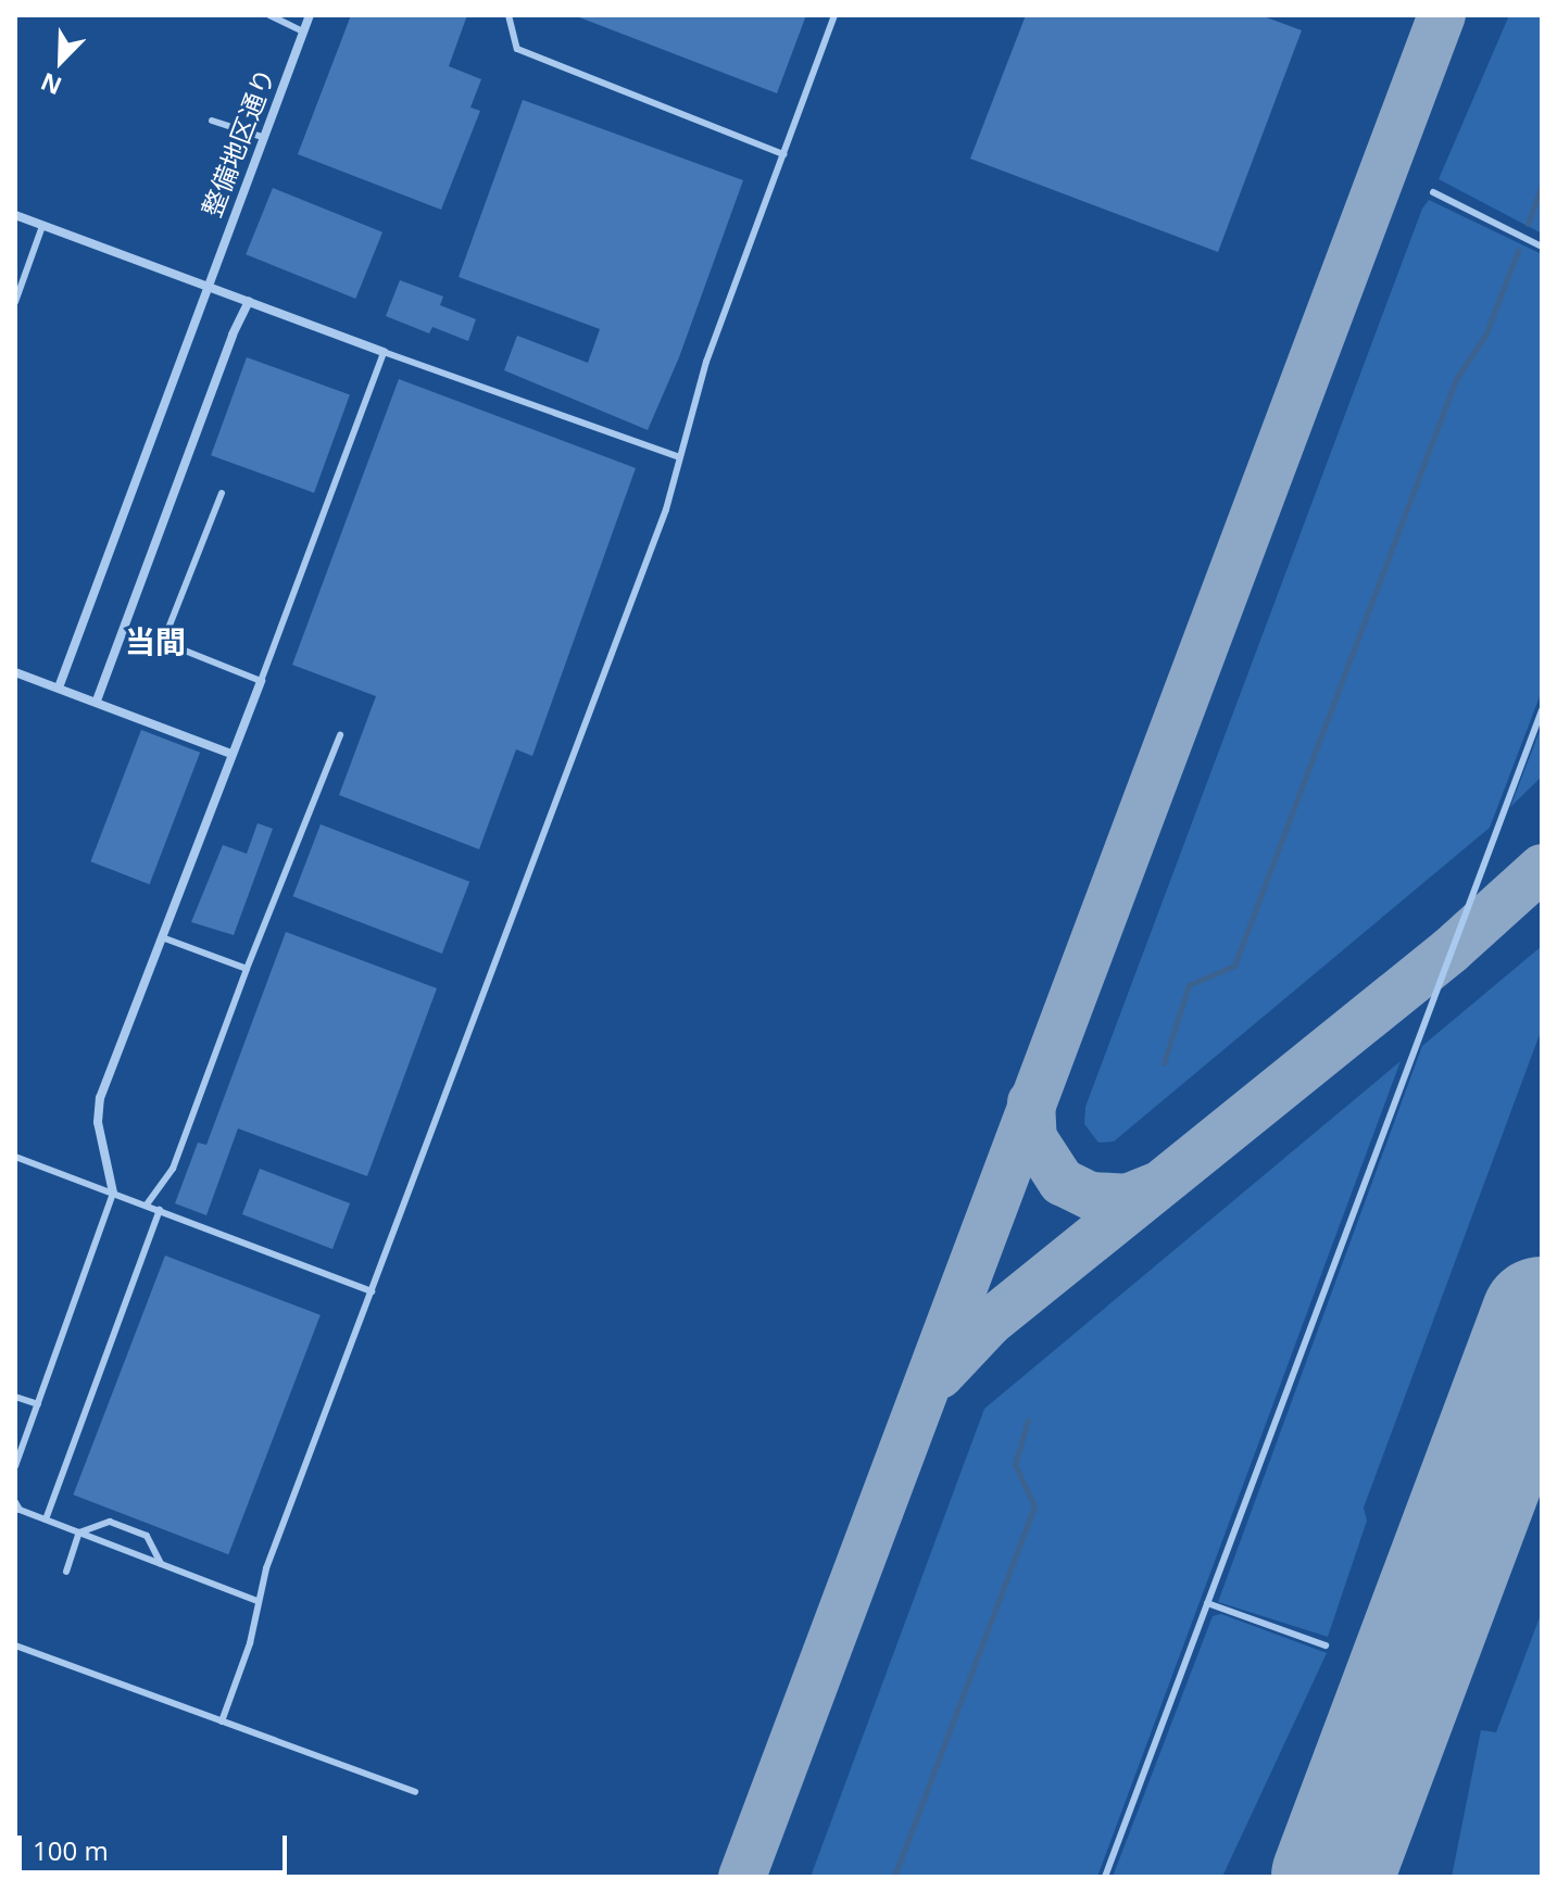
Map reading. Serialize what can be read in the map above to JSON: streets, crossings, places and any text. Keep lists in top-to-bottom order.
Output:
{
  "streets": {
    "street": ["整備地区通り"]
  },
  "districts": ["当間"],
  "scale_bar": "100 m",
  "north": "bottom left"
}
